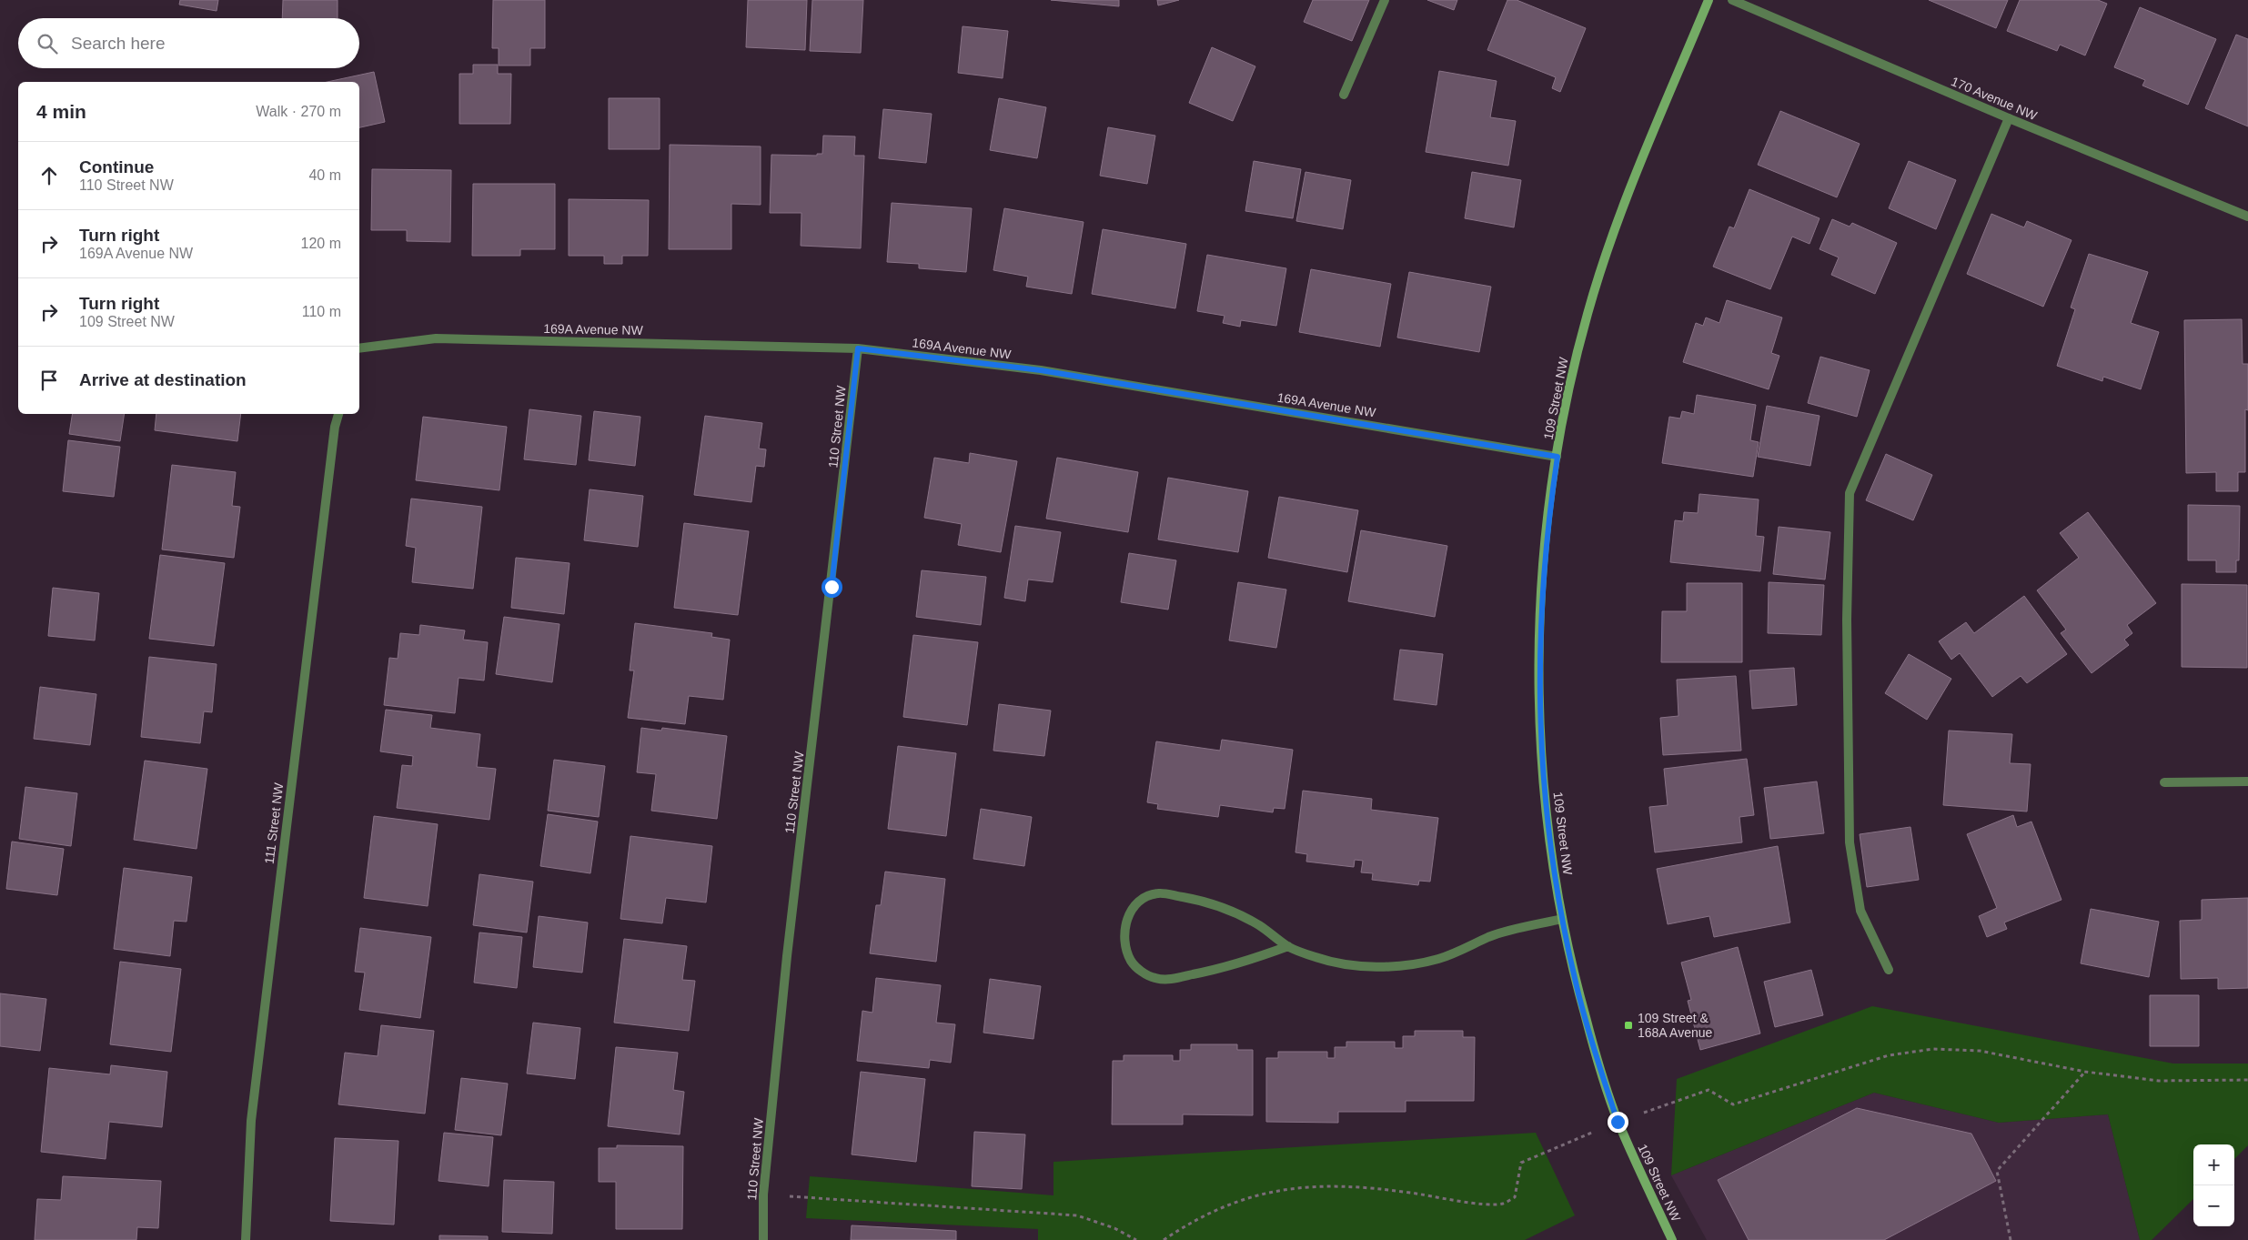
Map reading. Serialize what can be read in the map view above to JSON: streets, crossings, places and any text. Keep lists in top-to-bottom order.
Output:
{
  "streets": {
    "street": [
      "170 Avenue NW",
      "169A Avenue NW",
      "109 Street NW",
      "110 Street NW",
      "111 Street NW"
    ]
  },
  "crossings": [
    ["169A Avenue NW", "109 Street NW"],
    ["169A Avenue NW", "110 Street NW"]
  ],
  "places": {
    "transit": ["109 Street & 168A Avenue"]
  },
  "page": {
    "search": "Search here",
    "heading": ["4 min", "Walk · 270 m"],
    "list": [
      ["Continue", "110 Street NW", "40 m"],
      ["Turn right", "169A Avenue NW", "120 m"],
      ["Turn right", "109 Street NW", "110 m"],
      "Arrive at destination"
    ],
    "map_buttons": ["+", "−"]
  }
}
